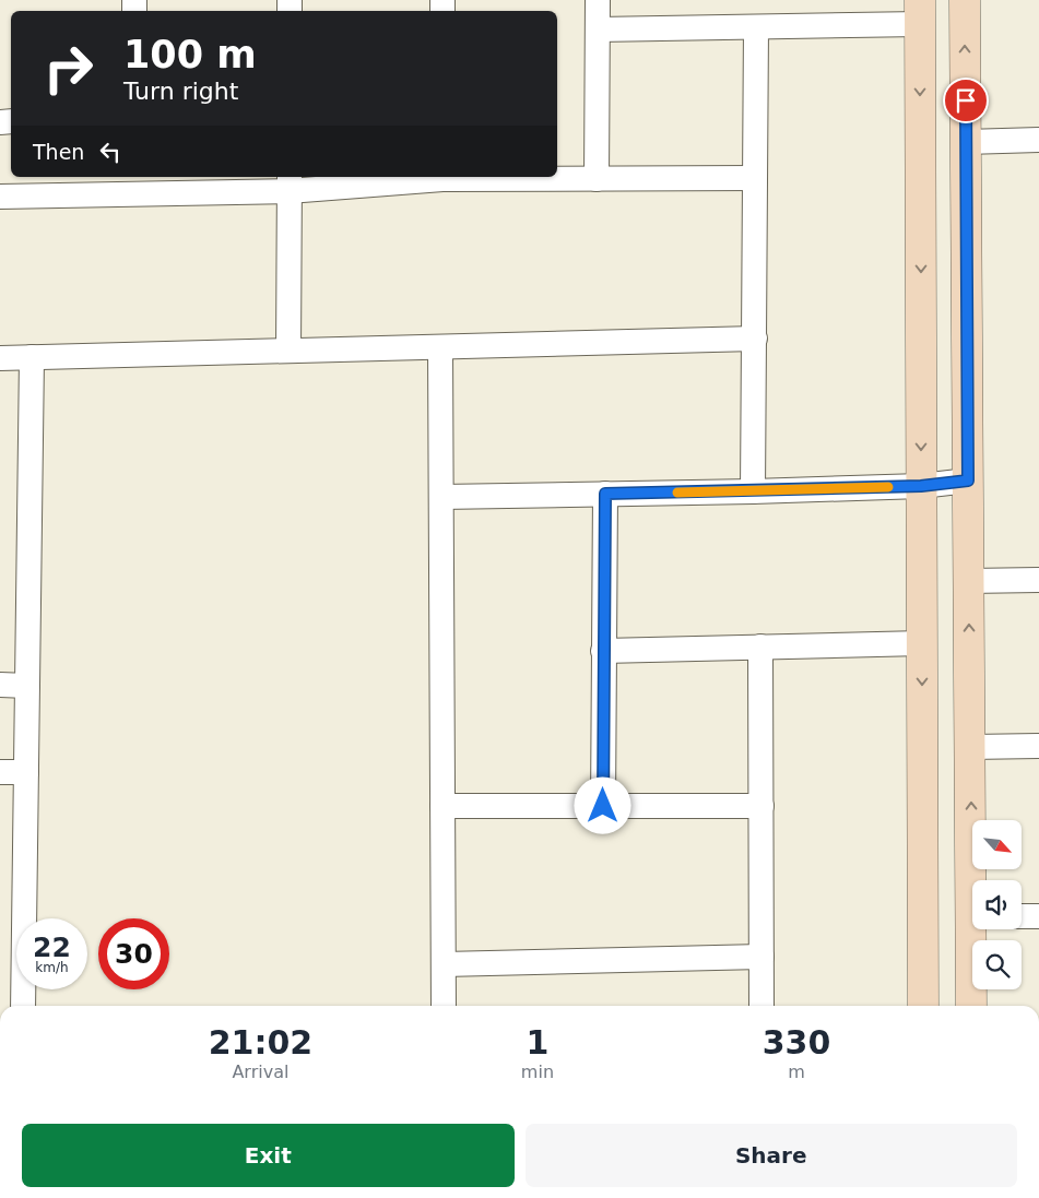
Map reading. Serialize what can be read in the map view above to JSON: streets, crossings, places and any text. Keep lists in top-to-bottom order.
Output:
{
  "north": "bottom right",
  "page": {
    "turn": ["100 m", "Turn right"],
    "then": "Then",
    "speed": "22 km/h",
    "limit": "30",
    "eta": [
      "21:02",
      "Arrival",
      "1",
      "min",
      "330",
      "m"
    ],
    "buttons": ["Exit", "Share"]
  }
}
